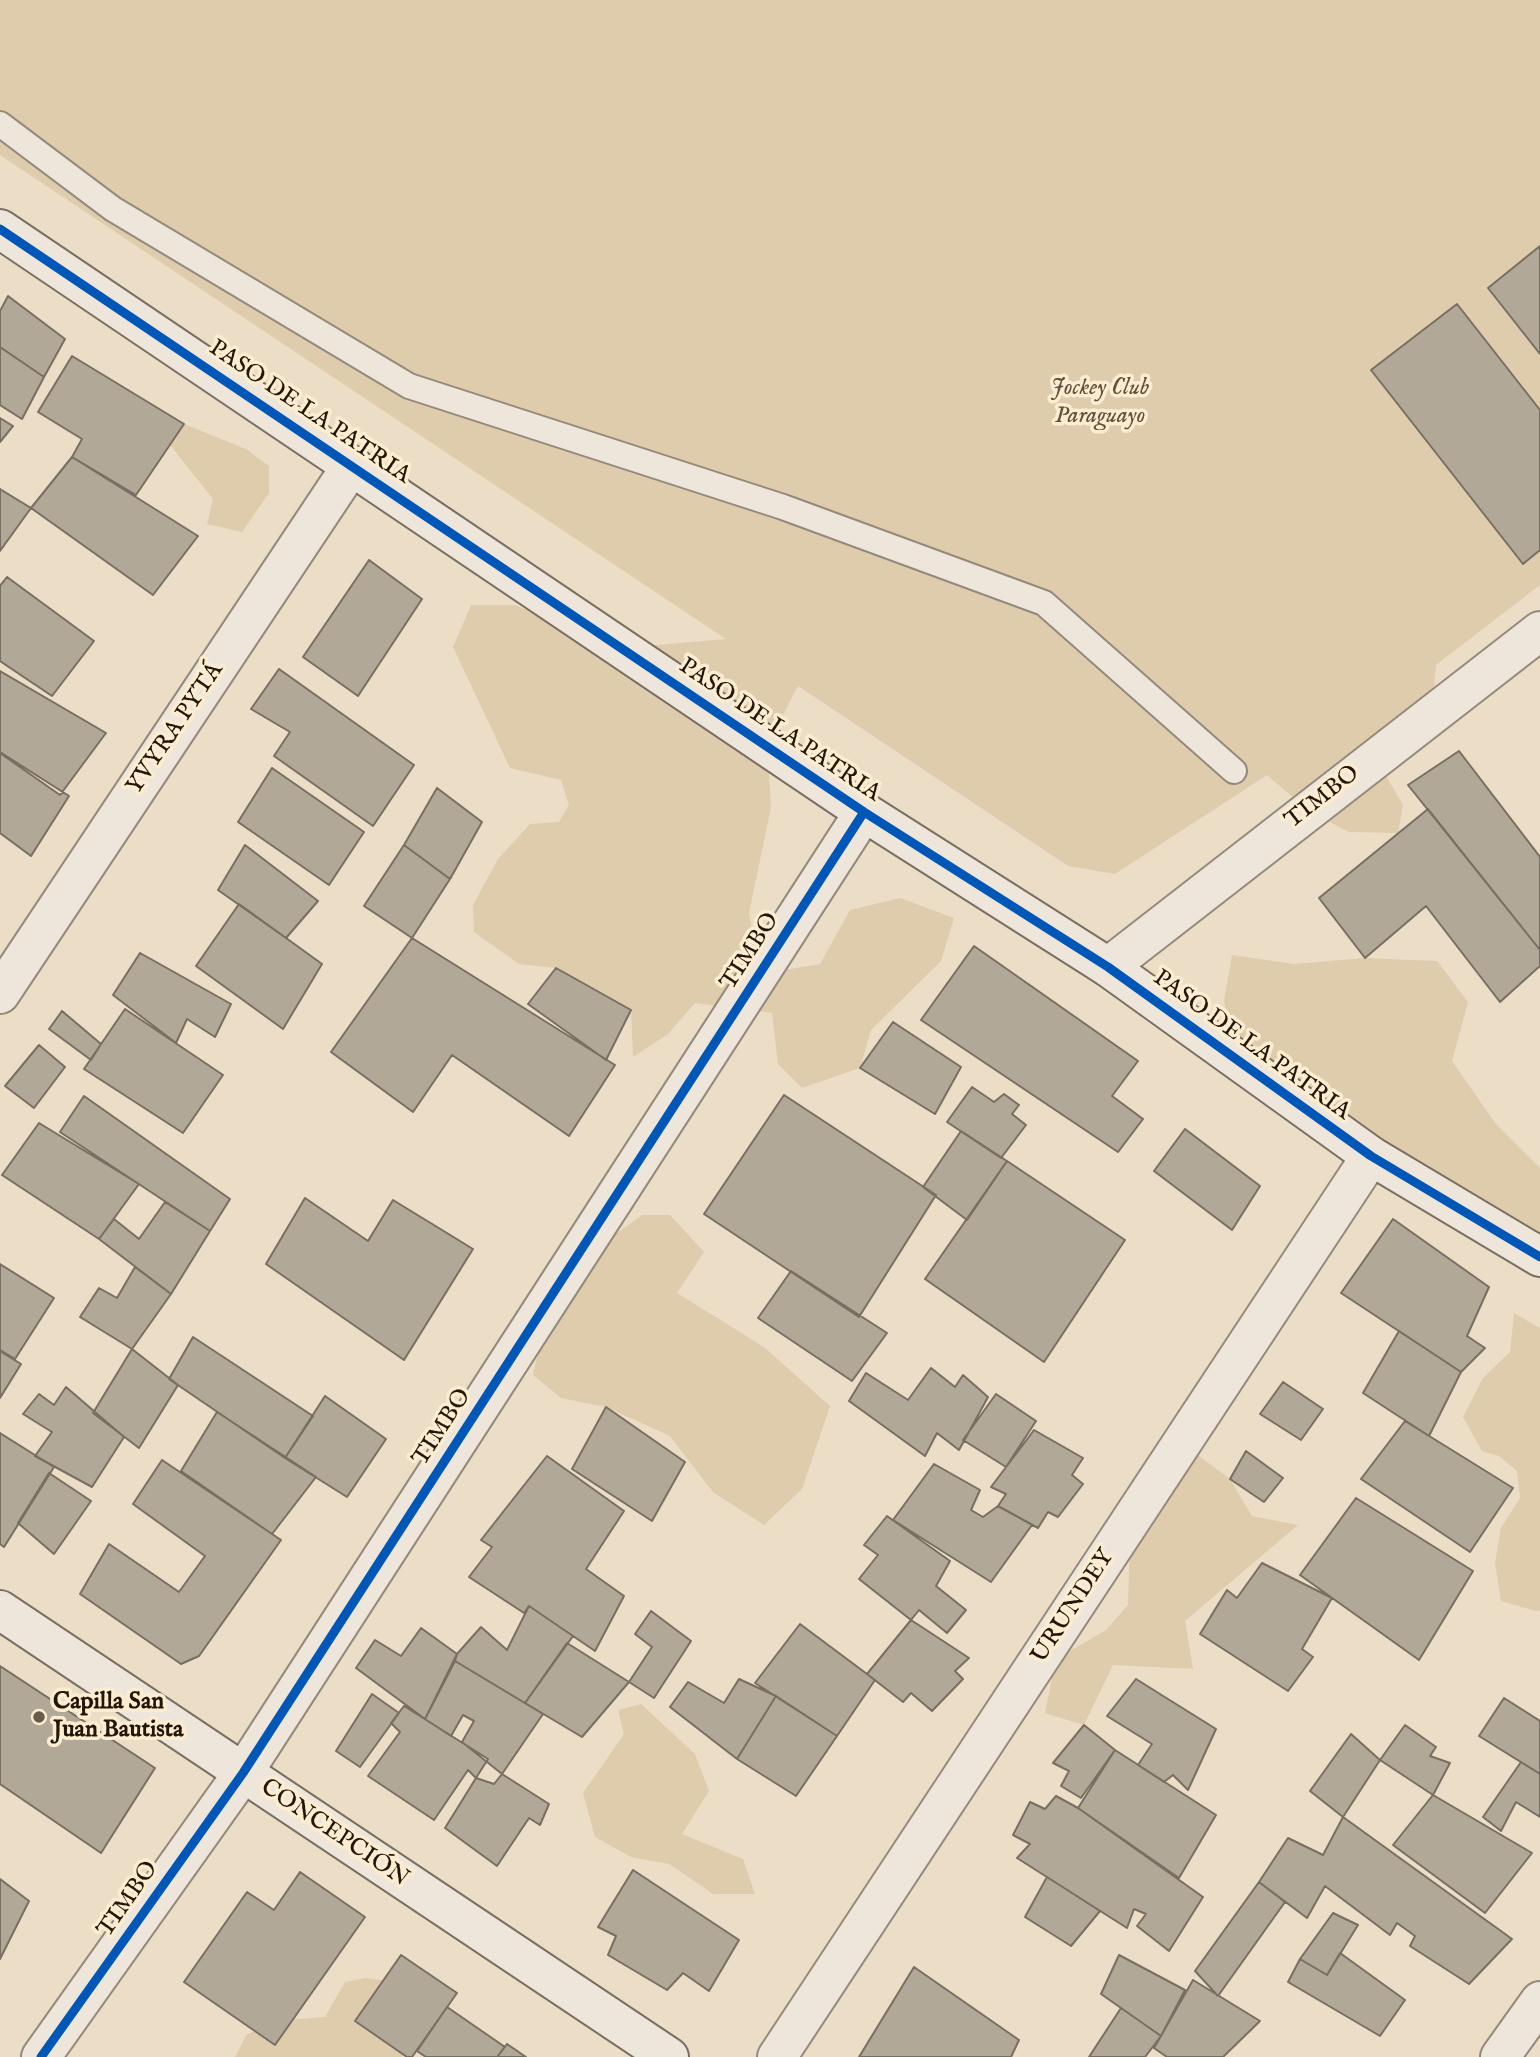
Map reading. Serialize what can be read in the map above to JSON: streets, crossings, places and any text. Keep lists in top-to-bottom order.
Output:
{
  "streets": {
    "street": [
      "PASO DE LA PATRIA",
      "YVYRA PYTÁ",
      "TIMBO",
      "URUNDEY",
      "CONCEPCIÓN"
    ]
  },
  "crossings": [
    ["PASO DE LA PATRIA", "YVYRA PYTÁ"],
    ["PASO DE LA PATRIA", "TIMBO"],
    ["PASO DE LA PATRIA", "URUNDEY"],
    ["TIMBO", "CONCEPCIÓN"]
  ],
  "parks": ["Jockey Club Paraguayo"],
  "places": ["Capilla San Juan Bautista"]
}
